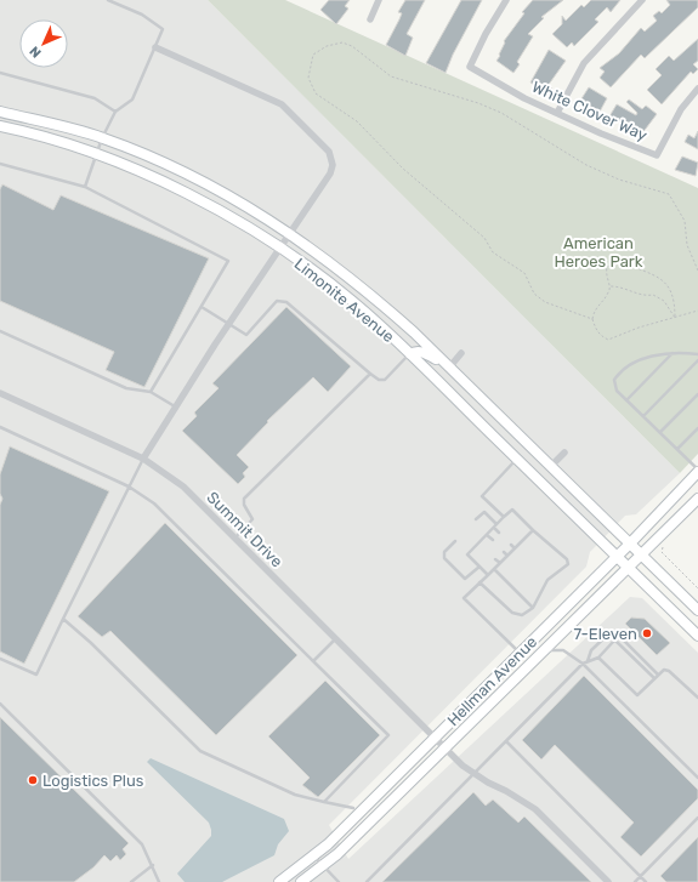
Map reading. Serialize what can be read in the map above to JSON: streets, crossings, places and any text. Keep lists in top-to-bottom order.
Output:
{
  "streets": {
    "main road": ["Limonite Avenue", "Hellman Avenue"],
    "street": ["White Clover Way", "Summit Drive"]
  },
  "crossings": [
    ["Limonite Avenue", "Hellman Avenue"],
    ["Summit Drive", "Hellman Avenue"]
  ],
  "parks": ["American Heroes Park"],
  "places": ["7-Eleven", "Logistics Plus"],
  "north": "bottom left"
}
